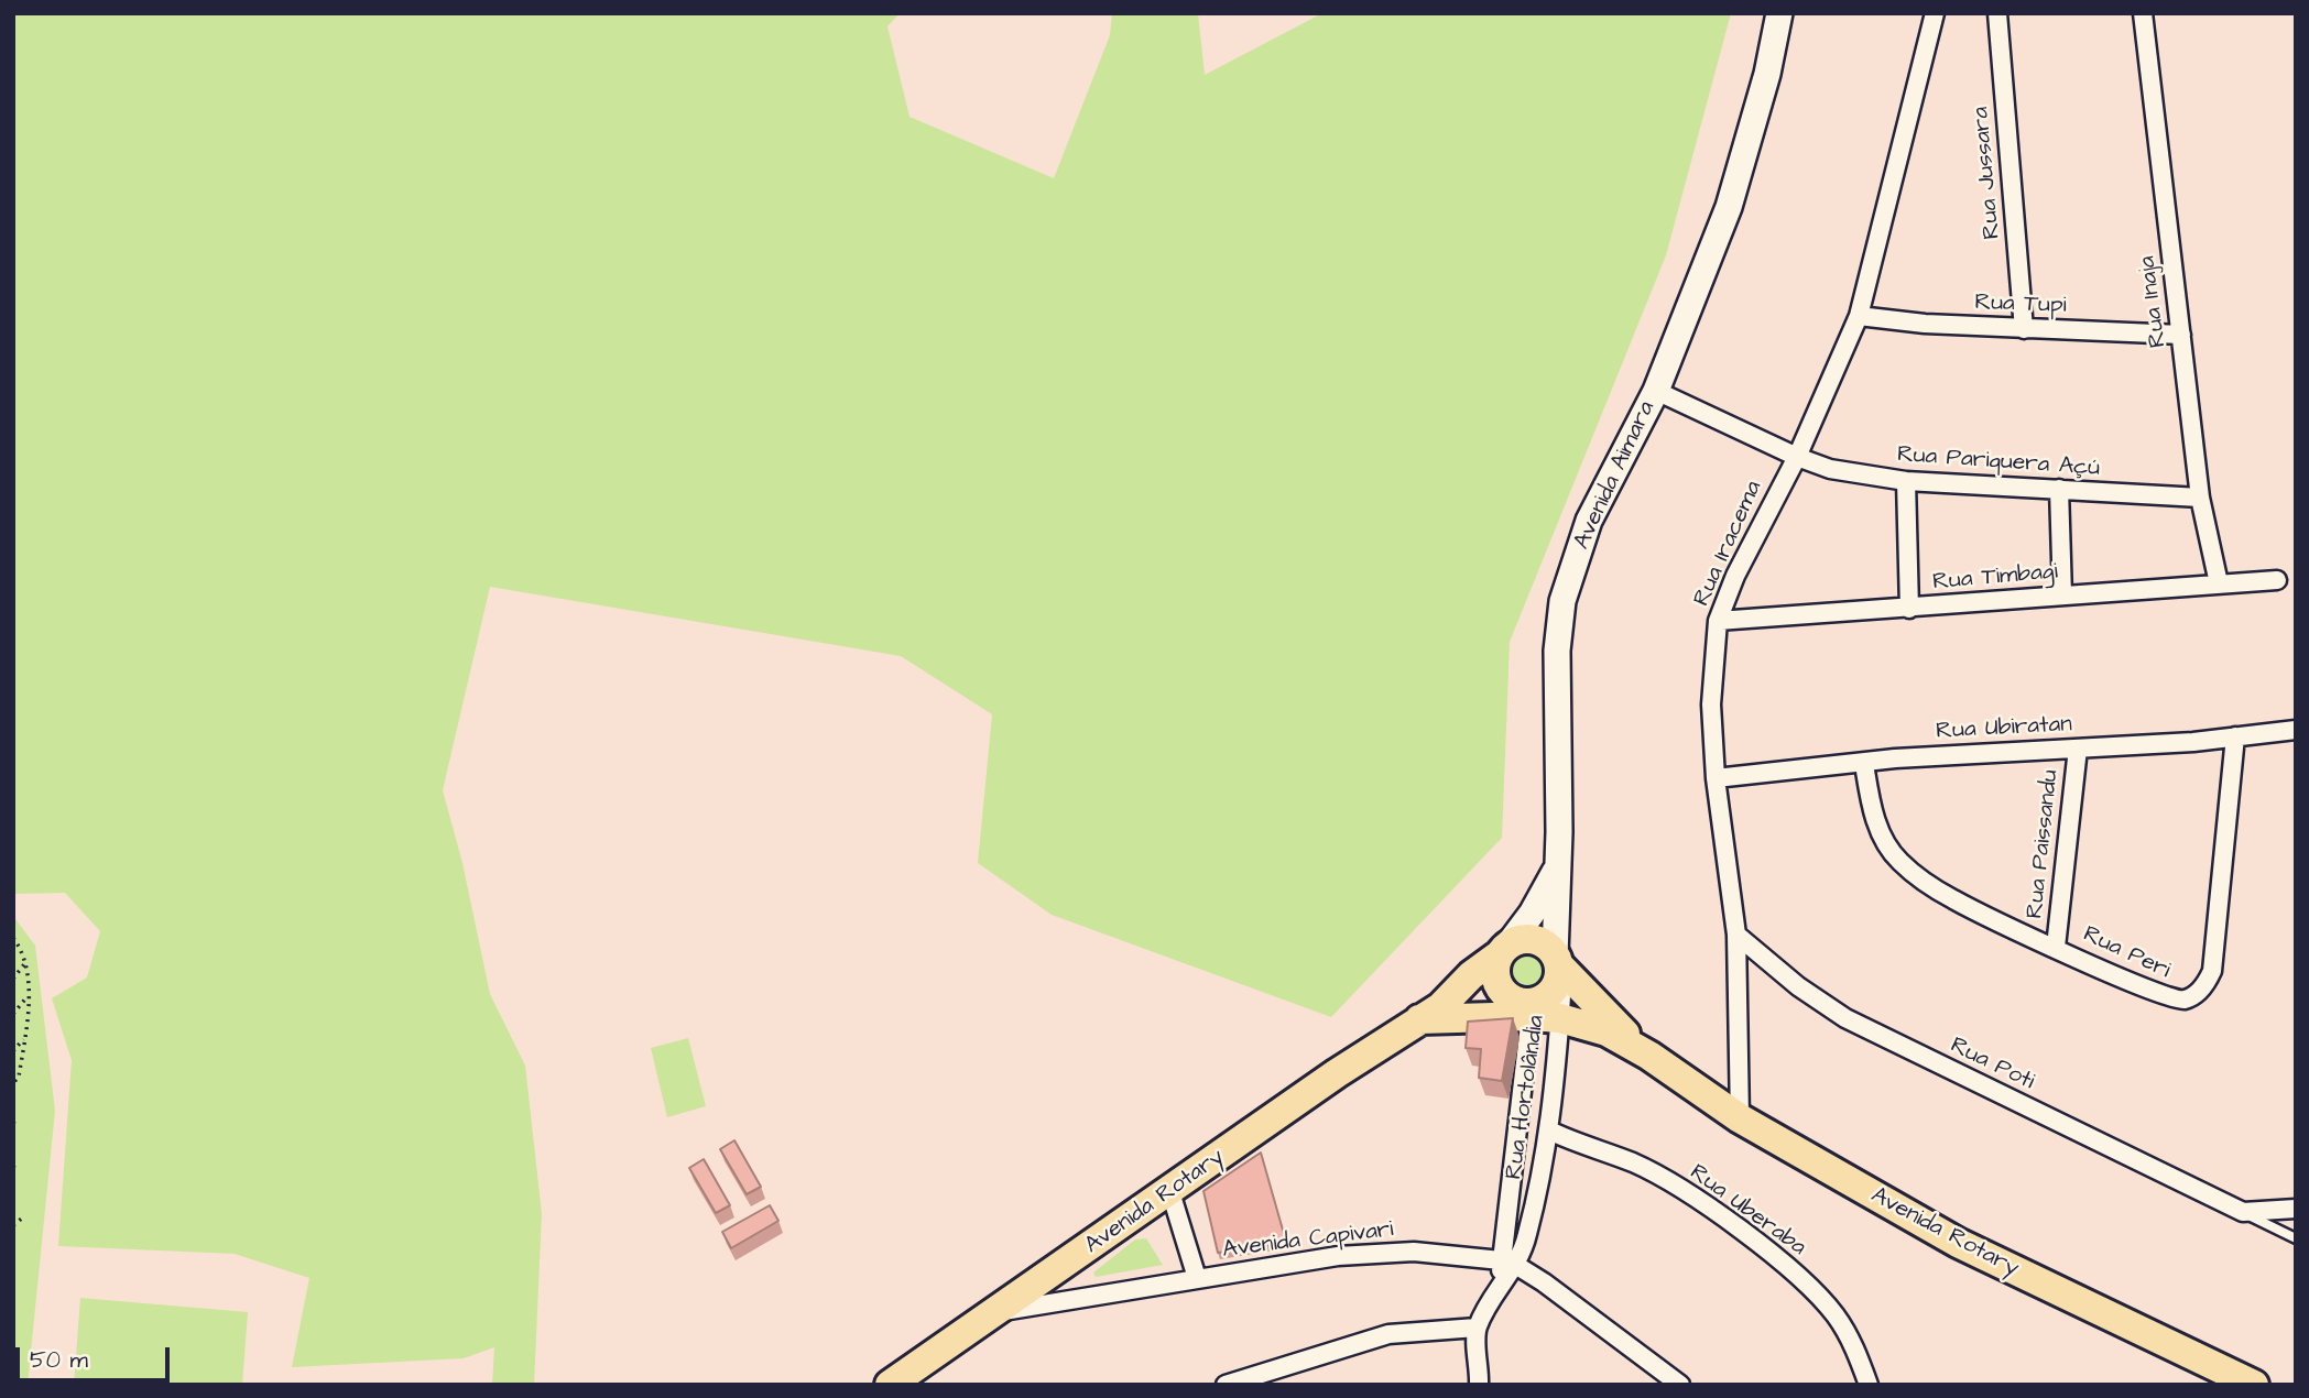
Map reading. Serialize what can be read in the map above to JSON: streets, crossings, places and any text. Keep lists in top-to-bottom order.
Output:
{
  "streets": {
    "main road": ["Avenida Aimara", "Avenida Rotary"],
    "street": [
      "Rua Jussara",
      "Rua Inaja",
      "Rua Tupi",
      "Rua Pariquera Açú",
      "Rua Iracema",
      "Rua Timbagi",
      "Rua Ubiratan",
      "Rua Paissandu",
      "Rua Peri",
      "Rua Poti",
      "Rua Hortolândia",
      "Rua Uberaba",
      "Avenida Capivari"
    ]
  },
  "crossings": [
    ["Rua Jussara", "Rua Tupi"],
    ["Rua Inaja", "Rua Tupi"],
    ["Rua Inaja", "Rua Pariquera Açú"],
    ["Rua Inaja", "Rua Timbagi"],
    ["Rua Tupi", "Rua Iracema"],
    ["Rua Pariquera Açú", "Avenida Aimara"],
    ["Rua Pariquera Açú", "Rua Iracema"],
    ["Avenida Aimara", "Rua Hortolândia"],
    ["Avenida Aimara", "Avenida Rotary"],
    ["Rua Iracema", "Rua Timbagi"],
    ["Rua Iracema", "Rua Ubiratan"],
    ["Rua Iracema", "Rua Poti"],
    ["Rua Iracema", "Avenida Rotary"],
    ["Rua Ubiratan", "Rua Paissandu"],
    ["Rua Ubiratan", "Rua Peri"],
    ["Rua Paissandu", "Rua Peri"],
    ["Rua Hortolândia", "Avenida Rotary"],
    ["Rua Hortolândia", "Rua Uberaba"],
    ["Rua Hortolândia", "Avenida Capivari"],
    ["Avenida Rotary", "Avenida Capivari"]
  ],
  "scale_bar": "50 m"
}
